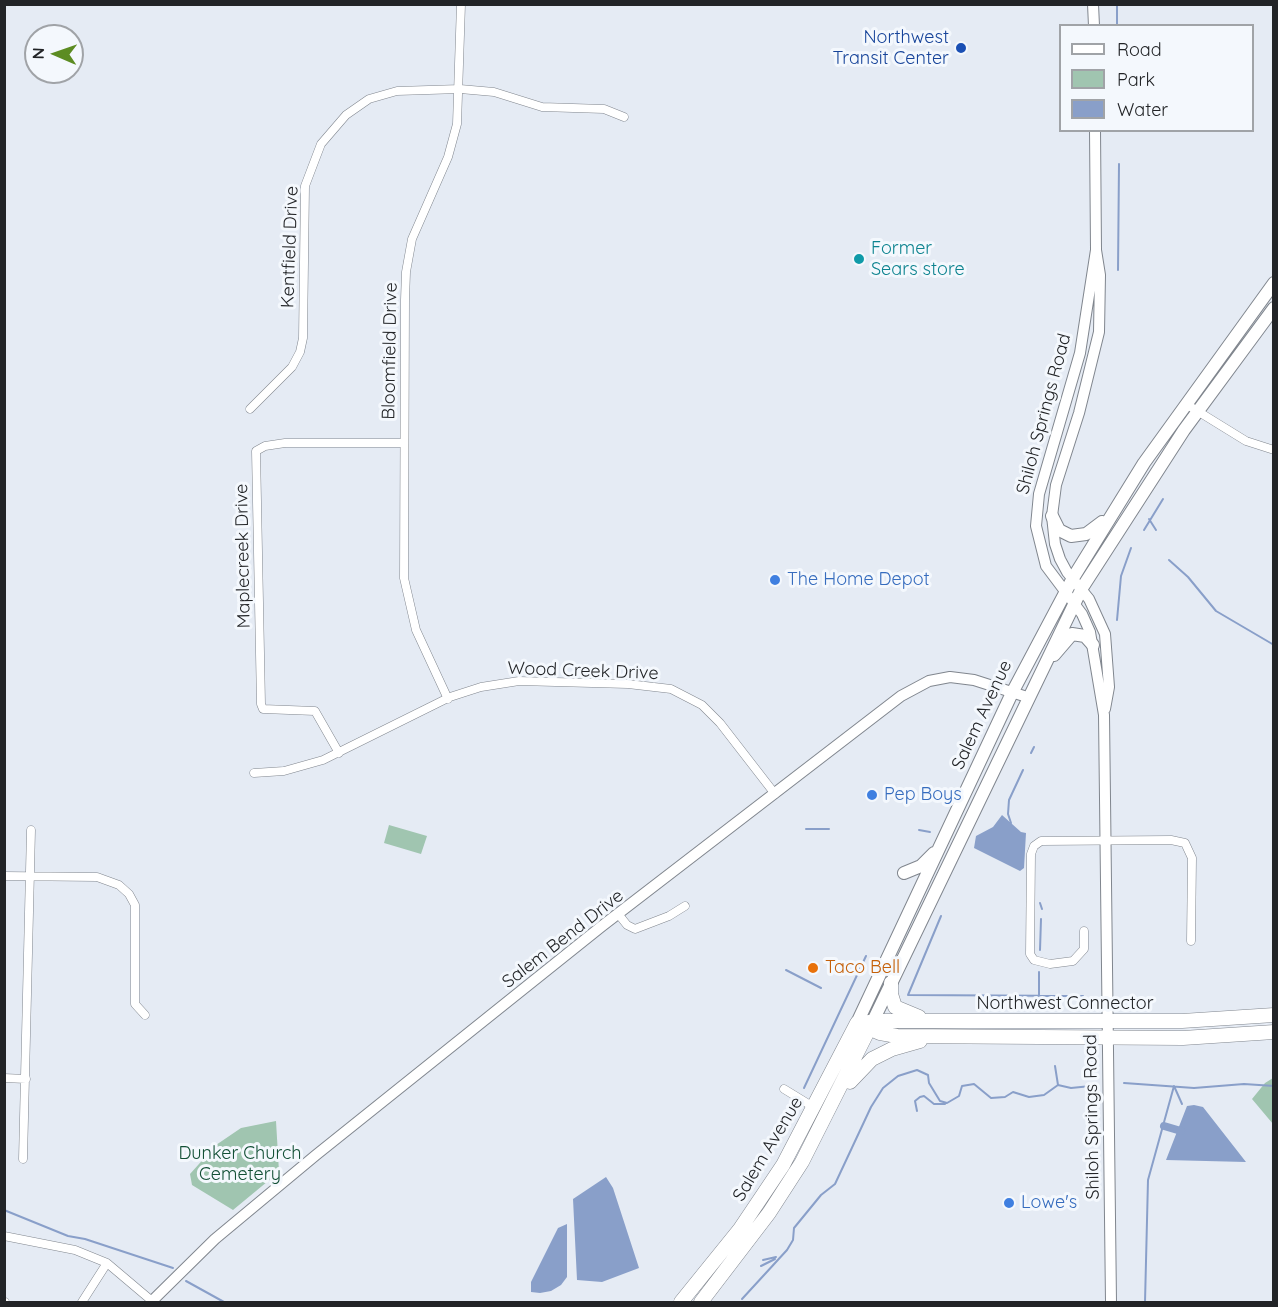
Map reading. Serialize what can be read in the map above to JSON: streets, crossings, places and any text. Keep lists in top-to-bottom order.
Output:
{
  "streets": {
    "highway": ["Salem Avenue", "Northwest Connector"],
    "street": [
      "Kentfield Drive",
      "Bloomfield Drive",
      "Shiloh Springs Road",
      "Maplecreek Drive",
      "Wood Creek Drive",
      "Salem Bend Drive"
    ]
  },
  "crossings": [
    ["Kentfield Drive", "Bloomfield Drive"],
    ["Bloomfield Drive", "Maplecreek Drive"],
    ["Bloomfield Drive", "Wood Creek Drive"],
    ["Shiloh Springs Road", "Salem Avenue"],
    ["Shiloh Springs Road", "Northwest Connector"],
    ["Maplecreek Drive", "Wood Creek Drive"],
    ["Wood Creek Drive", "Salem Bend Drive"],
    ["Salem Avenue", "Salem Bend Drive"],
    ["Salem Avenue", "Northwest Connector"]
  ],
  "parks": ["Dunker Church Cemetery"],
  "places": [
    "Northwest Transit Center",
    "Former Sears store",
    "The Home Depot",
    "Pep Boys",
    "Taco Bell",
    "Lowe's"
  ],
  "legend": ["Road", "Park", "Water"],
  "north": "left"
}
